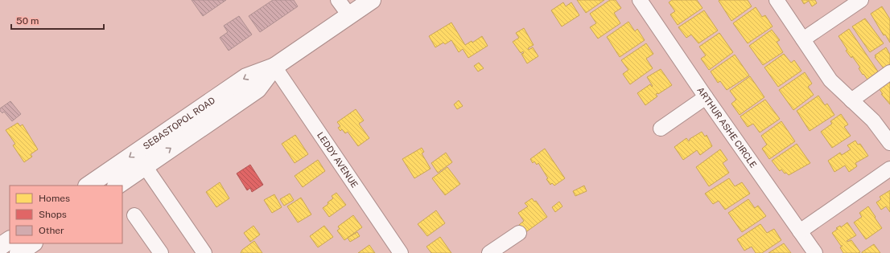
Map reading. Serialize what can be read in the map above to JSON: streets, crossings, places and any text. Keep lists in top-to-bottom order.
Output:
{
  "streets": {
    "main road": ["SEBASTOPOL ROAD"],
    "street": ["ARTHUR ASHE CIRCLE", "LEDDY AVENUE"]
  },
  "crossings": [
    ["SEBASTOPOL ROAD", "LEDDY AVENUE"]
  ],
  "legend": ["Homes", "Shops", "Other"],
  "scale_bar": "50 m"
}
